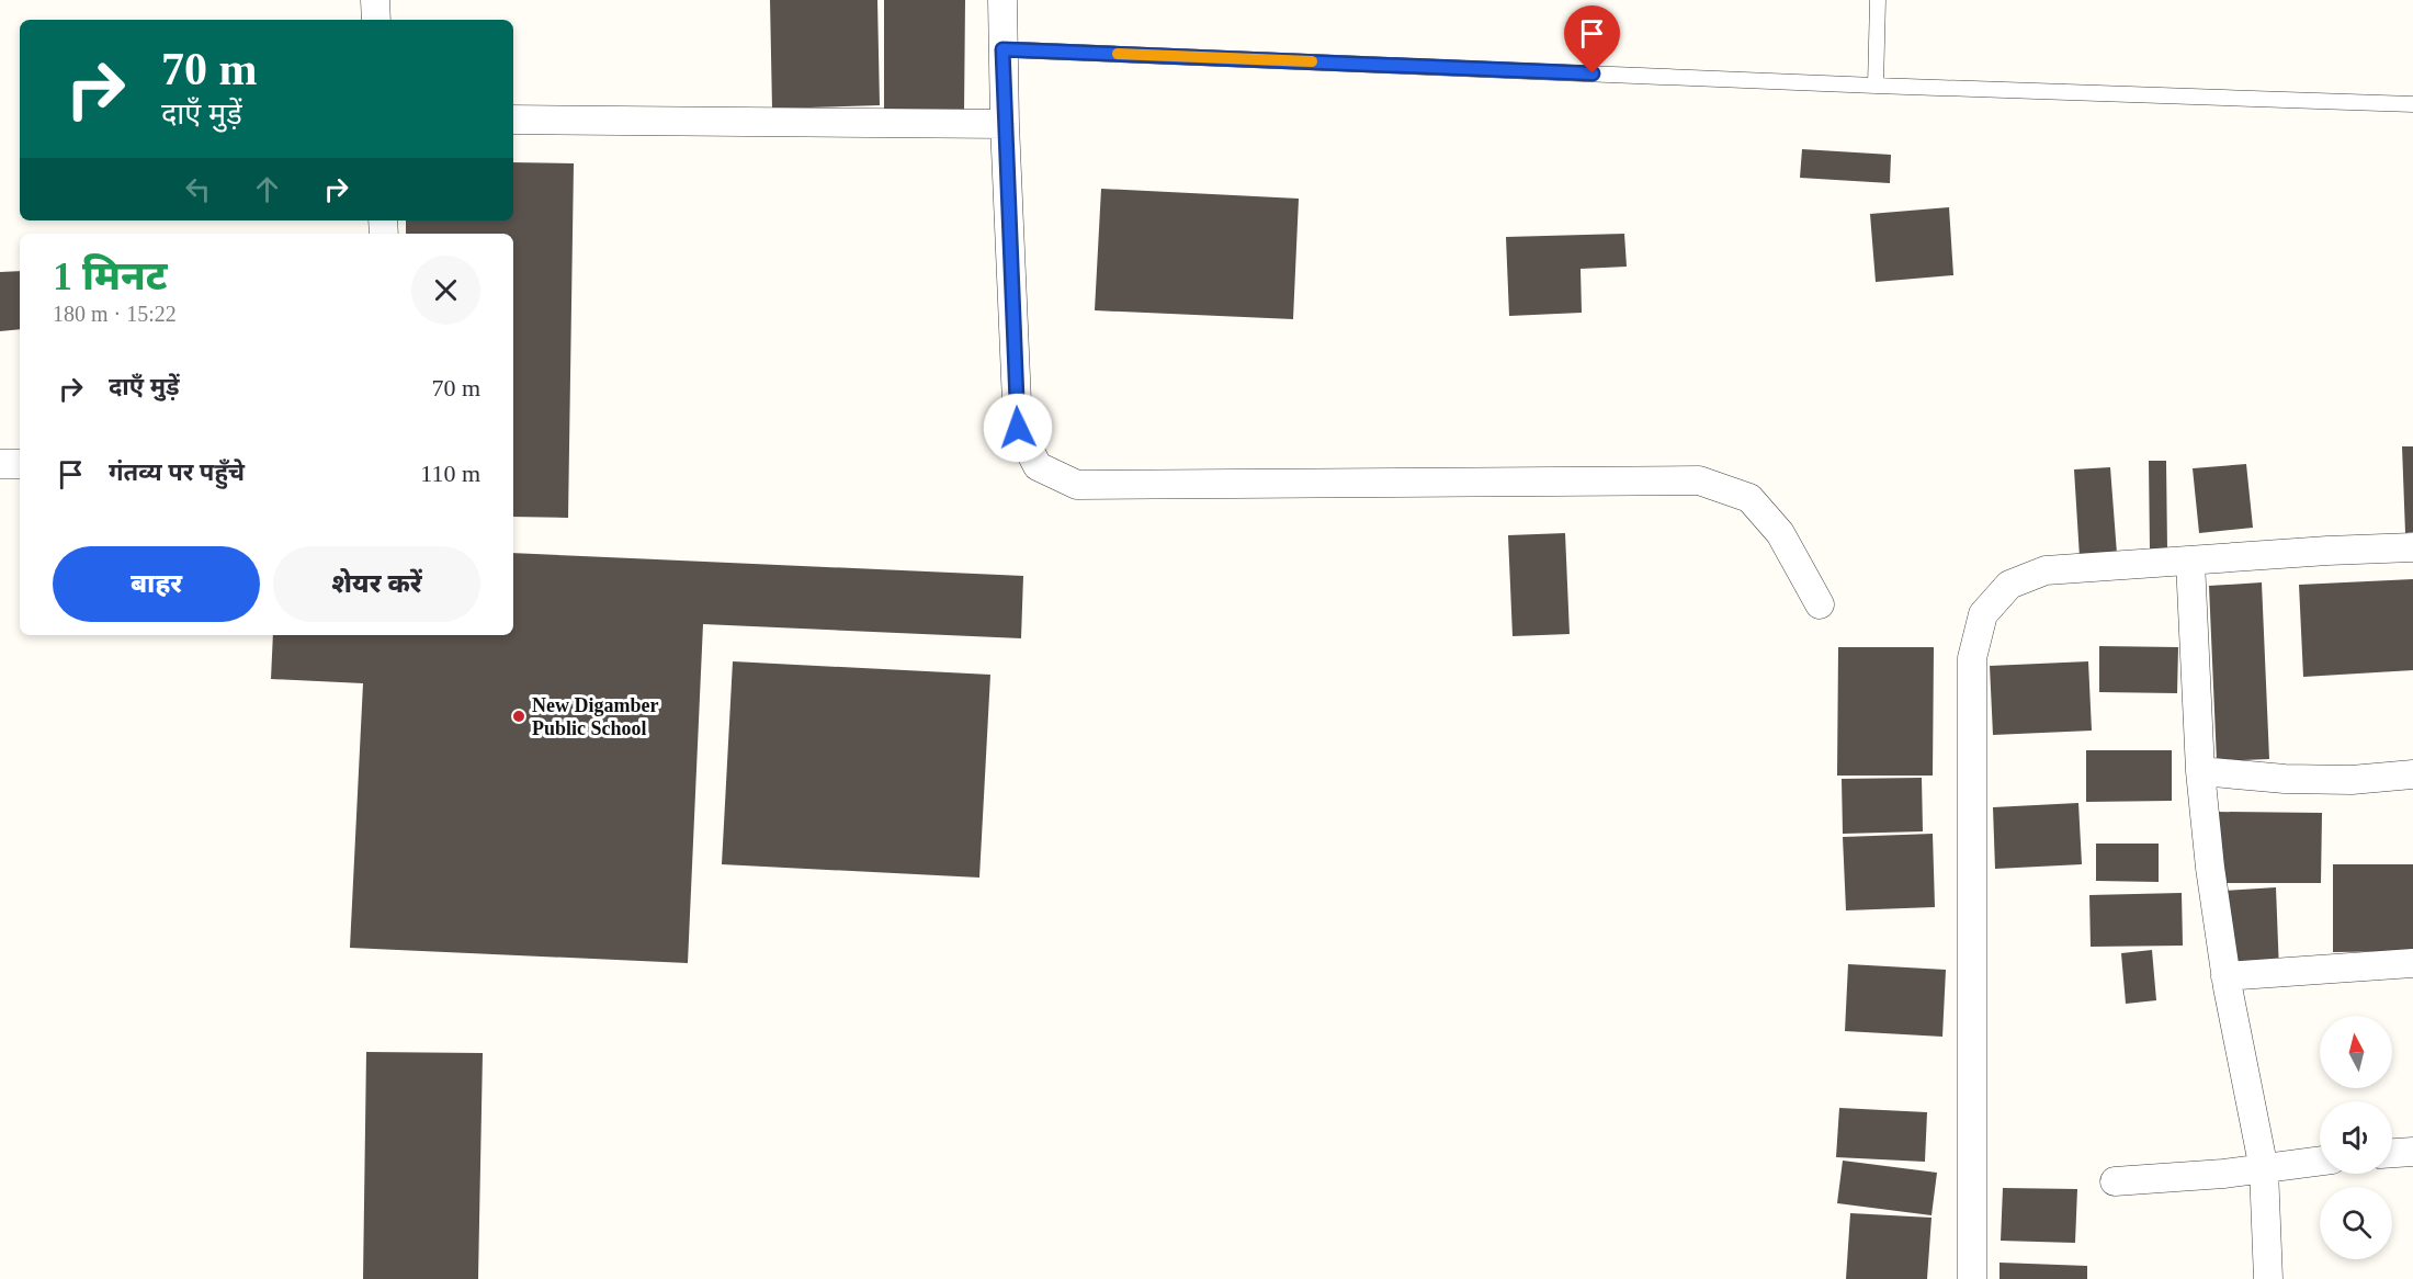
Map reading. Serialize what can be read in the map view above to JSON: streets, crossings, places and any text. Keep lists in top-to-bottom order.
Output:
{
  "places": ["New Digamber Public School"],
  "north": "top",
  "page": {
    "turn": ["70 m", "दाएँ मुड़ें"],
    "heading": ["1 मिनट", "180 m · 15:22"],
    "list": [
      {
        "name": "दाएँ मुड़ें",
        "value": "70 m"
      },
      {
        "name": "गंतव्य पर पहुँचे",
        "value": "110 m"
      }
    ],
    "buttons": ["बाहर", "शेयर करें"]
  }
}
